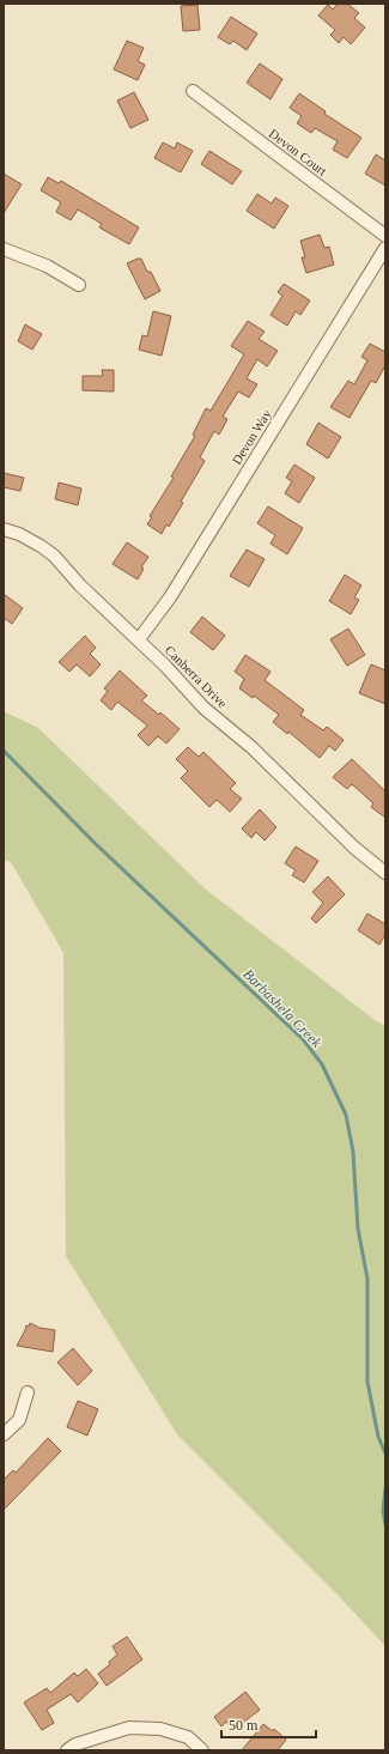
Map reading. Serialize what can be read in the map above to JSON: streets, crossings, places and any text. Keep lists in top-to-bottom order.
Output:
{
  "streets": {
    "street": ["Devon Court", "Devon Way", "Canberra Drive"]
  },
  "crossings": [
    ["Devon Way", "Canberra Drive"]
  ],
  "water": ["Barbashela Creek"],
  "scale_bar": "50 m"
}
